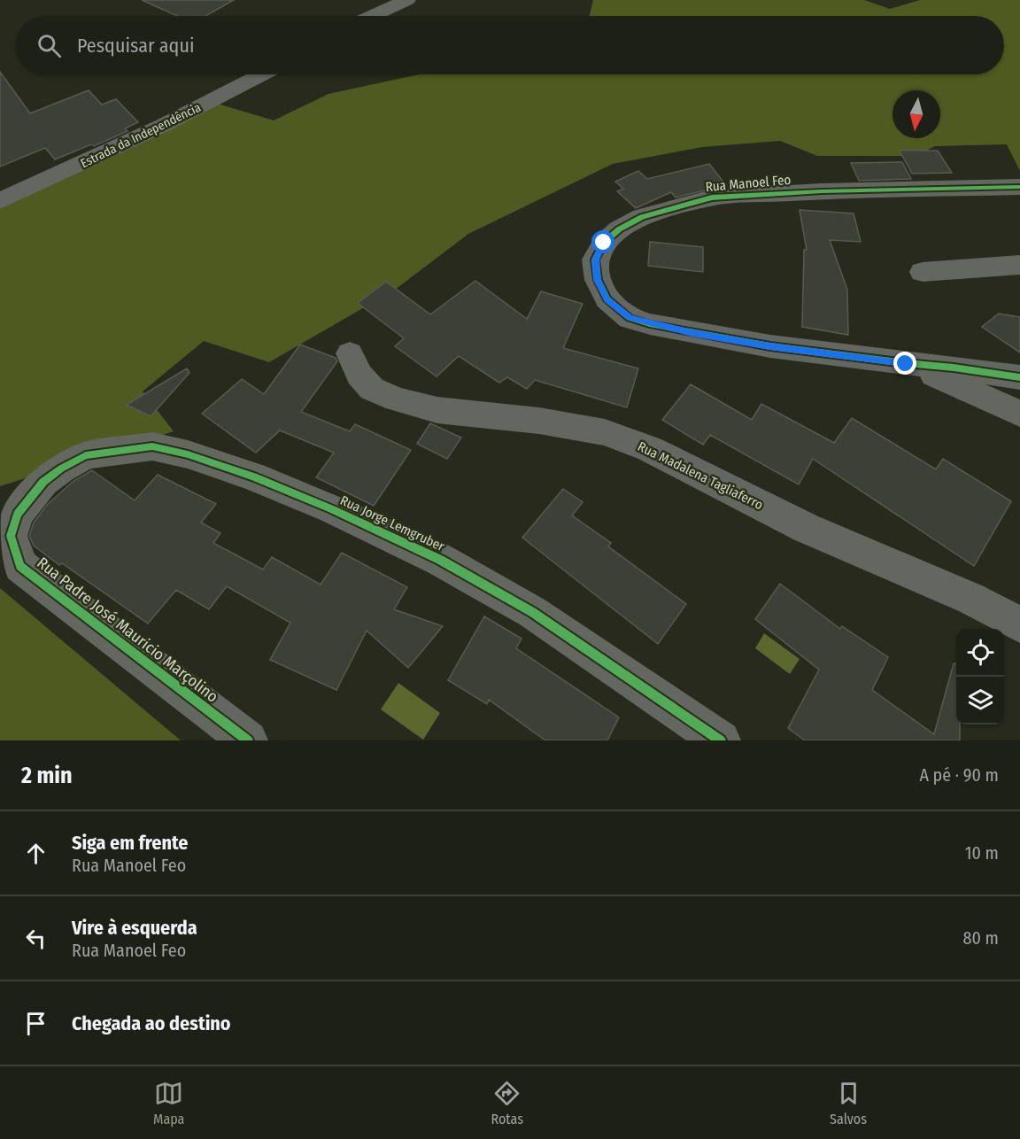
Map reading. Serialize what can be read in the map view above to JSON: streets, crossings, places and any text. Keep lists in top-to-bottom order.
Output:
{
  "streets": {
    "street": [
      "Estrada da Independência",
      "Rua Manoel Feo",
      "Rua Madalena Tagliaferro",
      "Rua Jorge Lemgruber",
      "Rua Padre José Mauricio Marçolino"
    ]
  },
  "crossings": [
    ["Rua Jorge Lemgruber", "Rua Padre José Mauricio Marçolino"]
  ],
  "north": "bottom",
  "page": {
    "search": "Pesquisar aqui",
    "heading": ["2 min", "A pé · 90 m"],
    "list": [
      ["Siga em frente", "Rua Manoel Feo", "10 m"],
      ["Vire à esquerda", "Rua Manoel Feo", "80 m"],
      "Chegada ao destino"
    ],
    "nav": ["Mapa", "Rotas", "Salvos"]
  }
}
